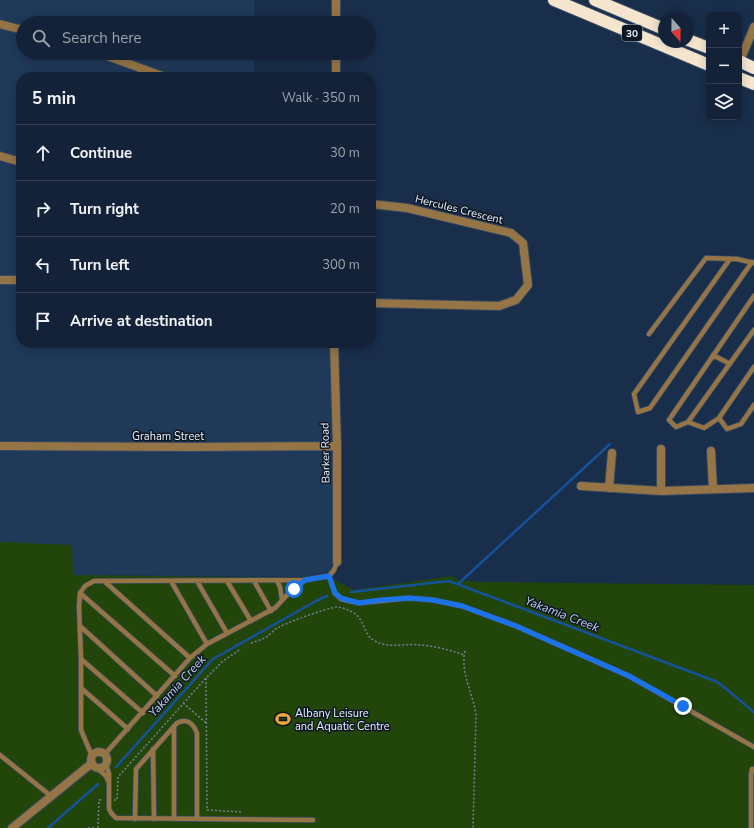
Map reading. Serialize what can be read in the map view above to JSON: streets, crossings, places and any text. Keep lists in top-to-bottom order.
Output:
{
  "streets": {
    "highway": ["30"],
    "street": ["Hercules Crescent", "Graham Street", "Barker Road"]
  },
  "crossings": [
    ["Graham Street", "Barker Road"]
  ],
  "water": ["Yakamia Creek"],
  "places": {
    "sports": ["Albany Leisure and Aquatic Centre"]
  },
  "north": "bottom",
  "page": {
    "map_buttons": ["+", "−"],
    "search": "Search here",
    "heading": ["5 min", "Walk · 350 m"],
    "list": [
      ["Continue", "30 m"],
      ["Turn right", "20 m"],
      ["Turn left", "300 m"],
      "Arrive at destination"
    ]
  }
}
